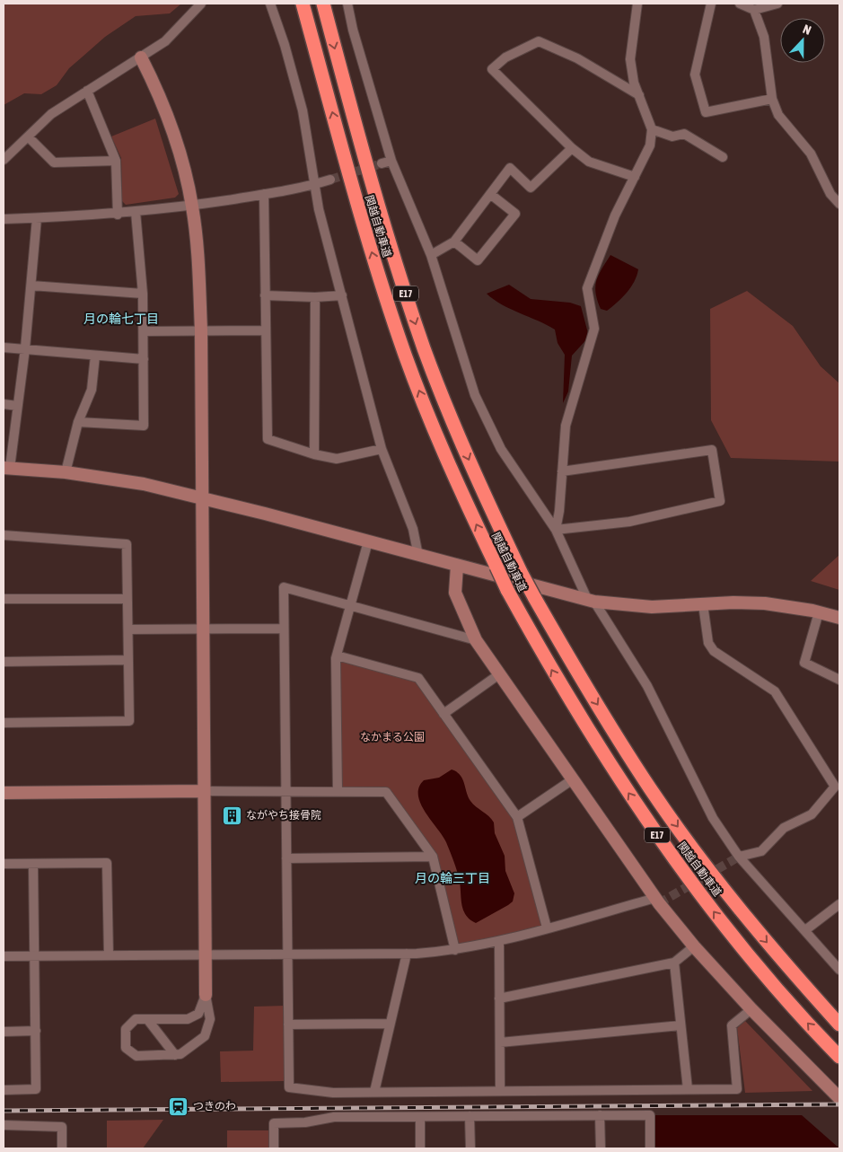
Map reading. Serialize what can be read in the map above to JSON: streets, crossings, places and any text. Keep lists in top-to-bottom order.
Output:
{
  "streets": {
    "highway": ["関越自動車道", "E17"]
  },
  "districts": ["月の輪七丁目", "月の輪三丁目"],
  "parks": ["なかまる公園"],
  "places": {
    "building": ["ながやち接骨院"],
    "station": ["つきのわ"]
  },
  "north": "top"
}
